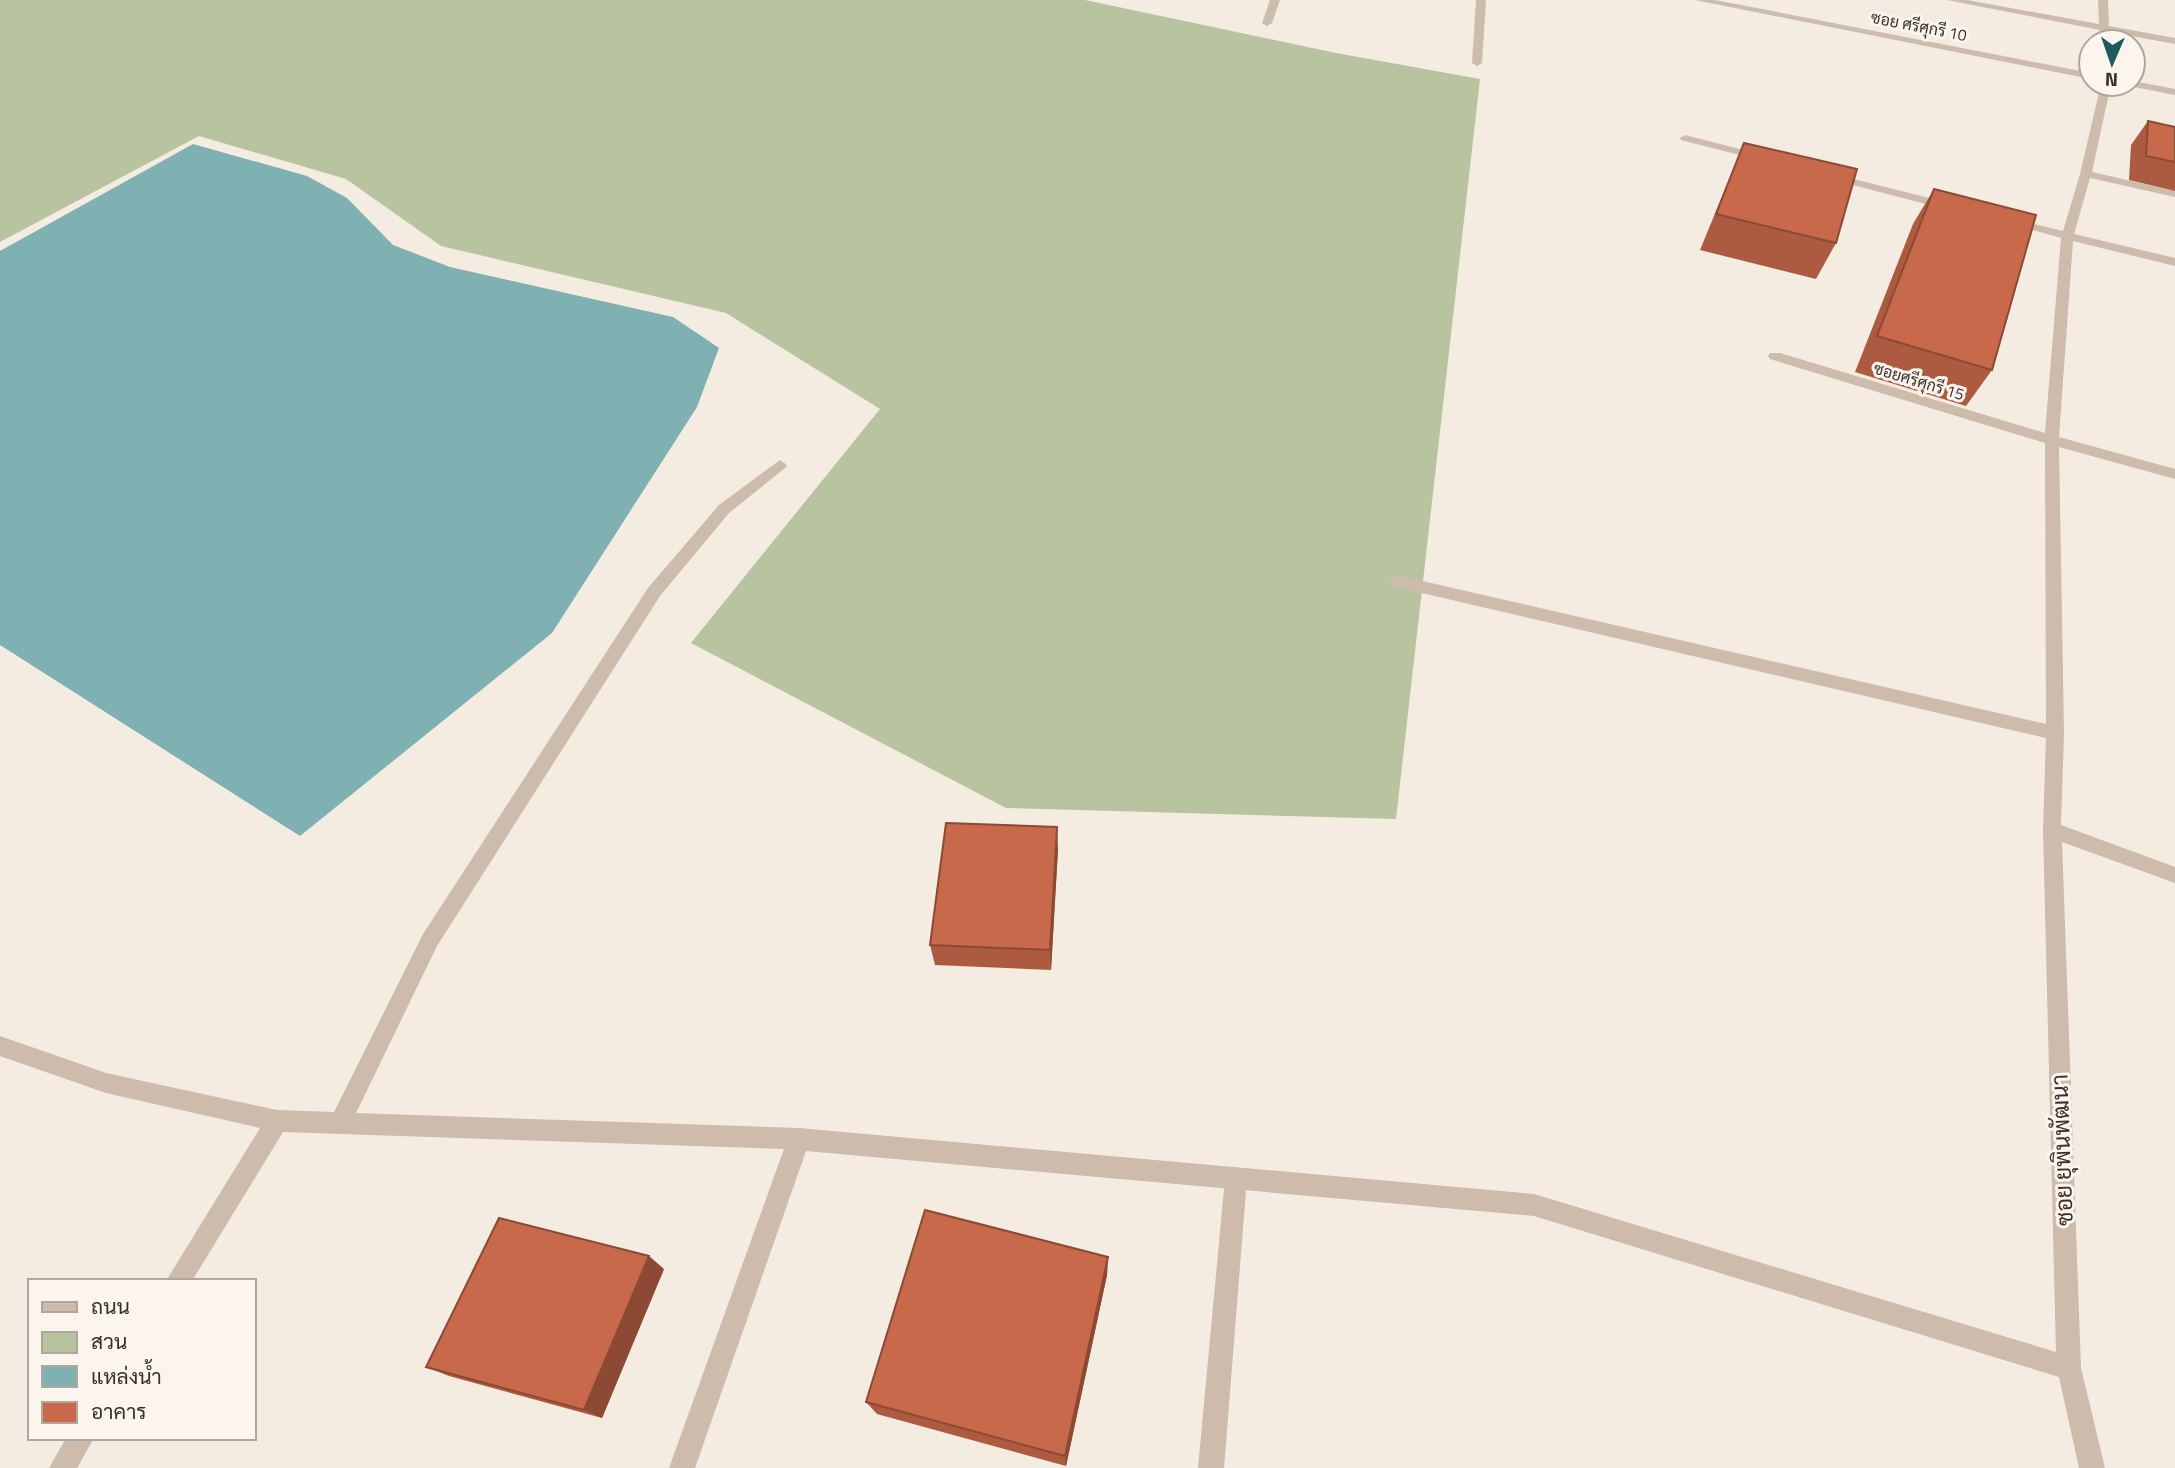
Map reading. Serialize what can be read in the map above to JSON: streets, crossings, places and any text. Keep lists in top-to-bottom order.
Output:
{
  "streets": {
    "street": ["ซอย ศรีศุกรี 10", "ซอยศรีศุกรี 15", "ซอย ยุพินพัฒนา"]
  },
  "crossings": [
    ["ซอยศรีศุกรี 15", "ซอย ยุพินพัฒนา"]
  ],
  "legend": [
    "ถนน",
    "สวน",
    "แหล่งน้ำ",
    "อาคาร"
  ],
  "north": "bottom"
}
